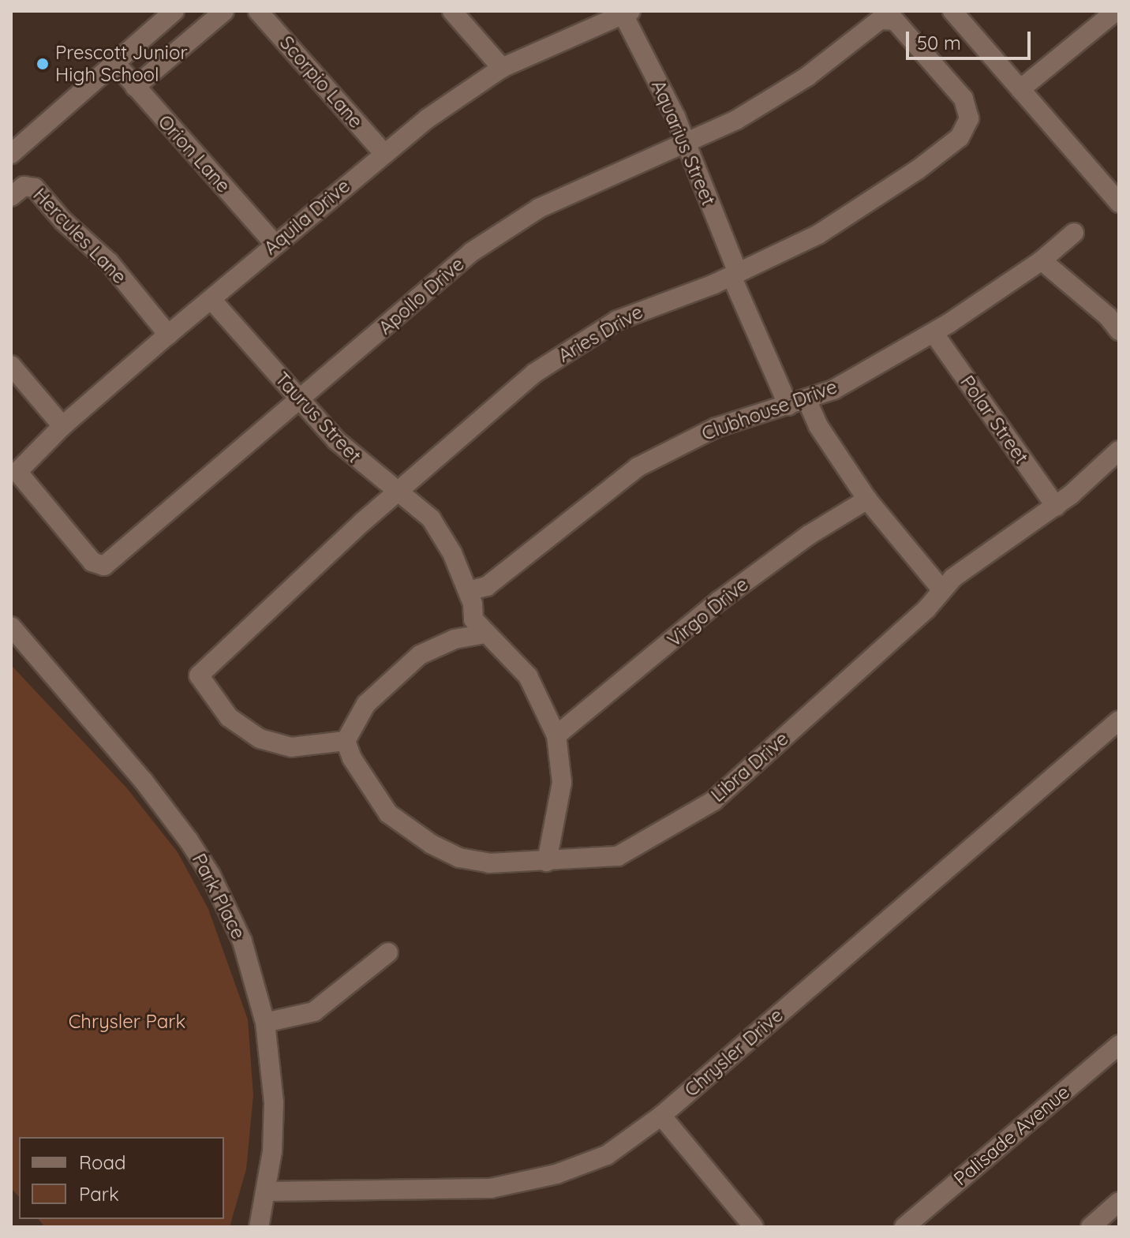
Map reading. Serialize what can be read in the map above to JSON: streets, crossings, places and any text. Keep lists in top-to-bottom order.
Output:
{
  "streets": {
    "street": [
      "Scorpio Lane",
      "Aquarius Street",
      "Orion Lane",
      "Aquila Drive",
      "Hercules Lane",
      "Apollo Drive",
      "Aries Drive",
      "Clubhouse Drive",
      "Taurus Street",
      "Polar Street",
      "Virgo Drive",
      "Libra Drive",
      "Park Place",
      "Chrysler Drive",
      "Palisade Avenue"
    ]
  },
  "crossings": [
    ["Scorpio Lane", "Aquila Drive"],
    ["Aquarius Street", "Aquila Drive"],
    ["Aquarius Street", "Apollo Drive"],
    ["Aquarius Street", "Aries Drive"],
    ["Aquarius Street", "Clubhouse Drive"],
    ["Aquarius Street", "Virgo Drive"],
    ["Aquarius Street", "Libra Drive"],
    ["Orion Lane", "Aquila Drive"],
    ["Aquila Drive", "Hercules Lane"],
    ["Aquila Drive", "Apollo Drive"],
    ["Aquila Drive", "Taurus Street"],
    ["Apollo Drive", "Aries Drive"],
    ["Apollo Drive", "Taurus Street"],
    ["Aries Drive", "Taurus Street"],
    ["Aries Drive", "Virgo Drive"],
    ["Aries Drive", "Libra Drive"],
    ["Clubhouse Drive", "Taurus Street"],
    ["Clubhouse Drive", "Polar Street"],
    ["Taurus Street", "Virgo Drive"],
    ["Taurus Street", "Libra Drive"],
    ["Polar Street", "Libra Drive"],
    ["Virgo Drive", "Libra Drive"],
    ["Park Place", "Chrysler Drive"]
  ],
  "parks": ["Chrysler Park"],
  "places": ["Prescott Junior High School"],
  "legend": ["Road", "Park"],
  "scale_bar": "50 m"
}
